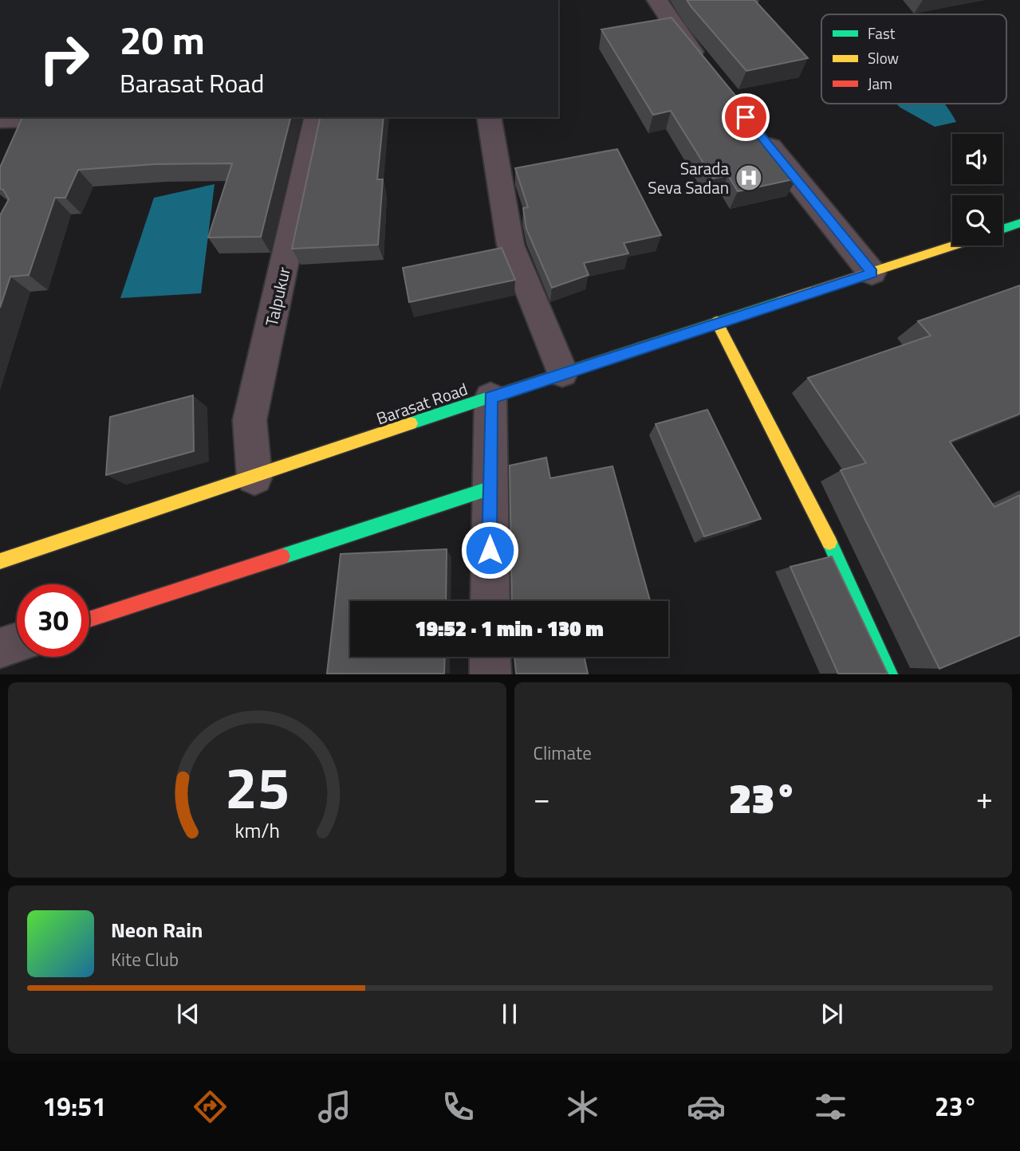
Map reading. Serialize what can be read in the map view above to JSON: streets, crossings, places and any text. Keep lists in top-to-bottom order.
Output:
{
  "streets": {
    "main road": ["Barasat Road"],
    "street": ["Talpukur"]
  },
  "crossings": [
    ["Talpukur", "Barasat Road"]
  ],
  "places": {
    "hospital": ["Sarada Seva Sadan"]
  },
  "legend": ["Fast", "Slow", "Jam"],
  "page": {
    "turn": ["20 m", "Barasat Road"],
    "limit": "30",
    "trip": "19:52 · 1 min · 130 m",
    "tile": "Climate",
    "heat": ["−", "23°", "+"],
    "song": ["Neon Rain", "Kite Club"],
    "tabs": ["19:51", "23°"],
    "gauge": ["25", "km/h"]
  }
}
